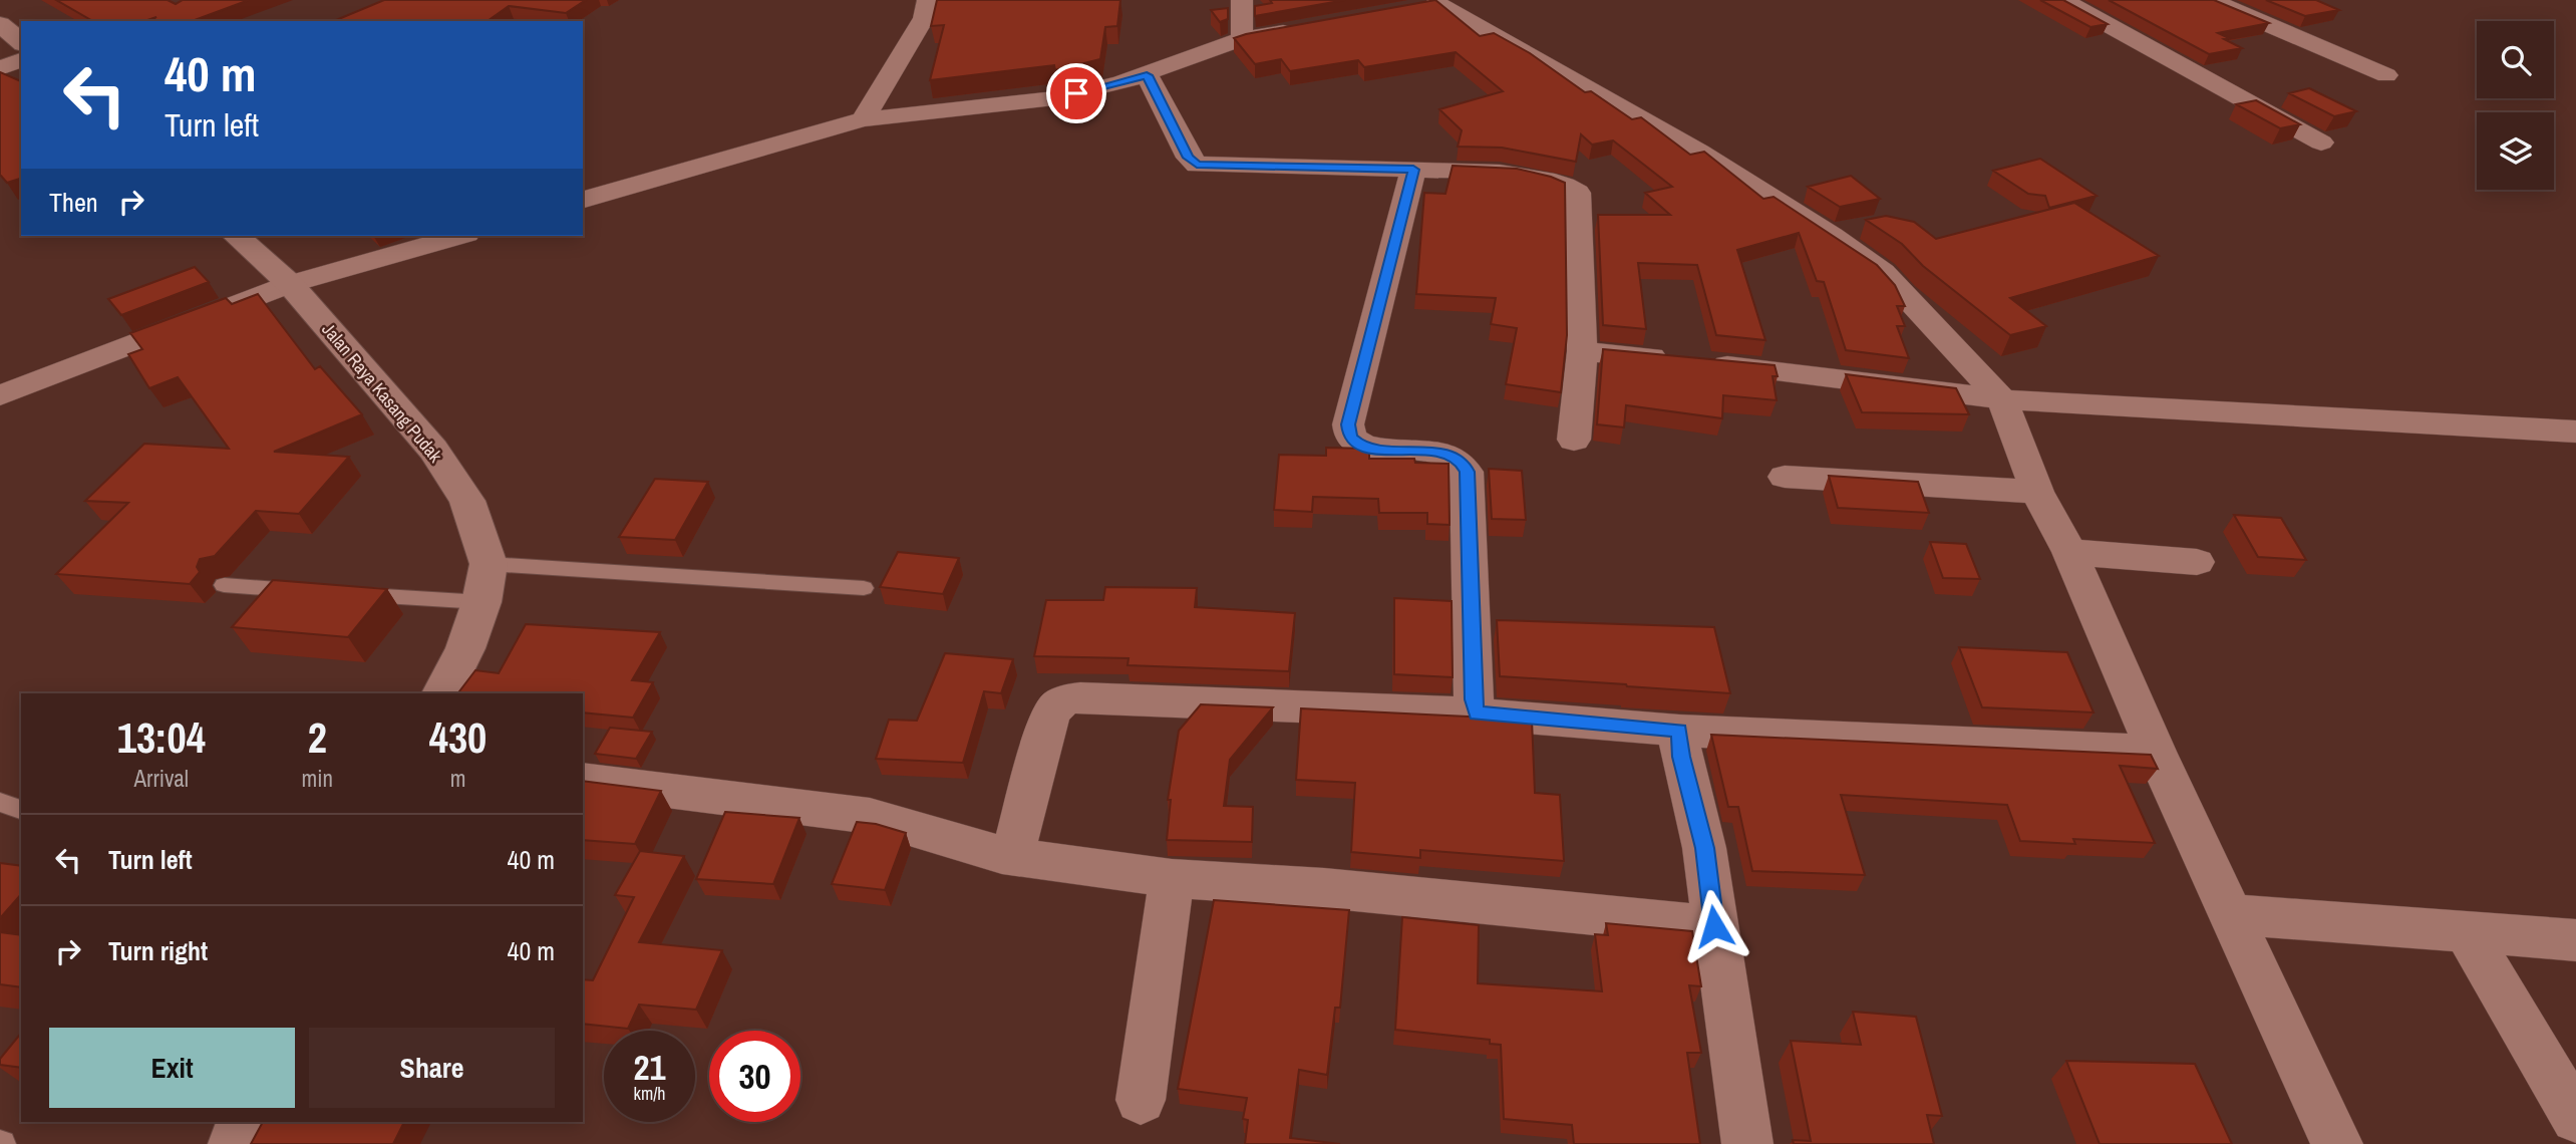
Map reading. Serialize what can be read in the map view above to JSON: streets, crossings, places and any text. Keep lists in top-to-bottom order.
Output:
{
  "streets": {
    "street": ["Jalan Raya Kasang Pudak"]
  },
  "page": {
    "turn": ["40 m", "Turn left"],
    "then": "Then",
    "eta": [
      "13:04",
      "Arrival",
      "2",
      "min",
      "430",
      "m"
    ],
    "list": [
      {
        "name": "Turn left",
        "value": "40 m"
      },
      {
        "name": "Turn right",
        "value": "40 m"
      }
    ],
    "buttons": ["Exit", "Share"],
    "speed": "21 km/h",
    "limit": "30"
  }
}
